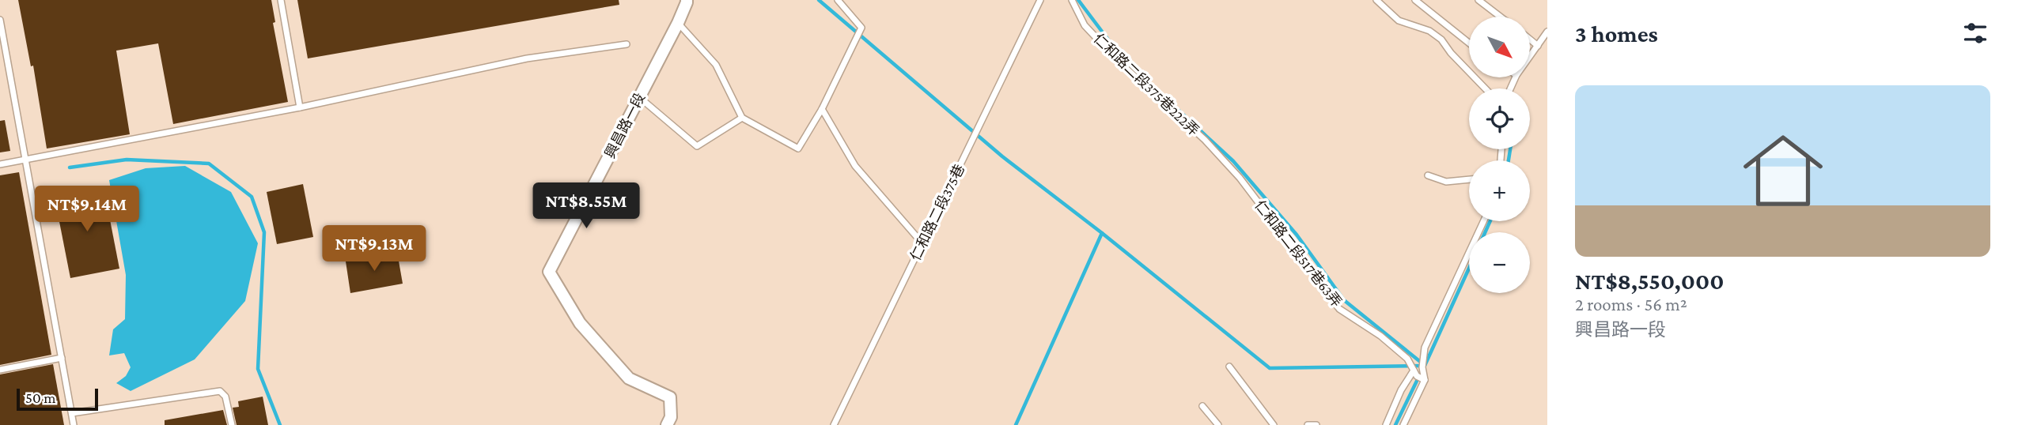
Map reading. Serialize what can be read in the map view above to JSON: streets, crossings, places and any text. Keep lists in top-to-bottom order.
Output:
{
  "streets": {
    "street": ["興昌路一段"],
    "lane": ["仁和路二段375巷222弄", "仁和路二段375巷", "仁和路二段517巷63弄"]
  },
  "crossings": [
    ["仁和路二段375巷222弄", "仁和路二段517巷63弄"]
  ],
  "scale_bar": "50 m",
  "north": "bottom right",
  "page": {
    "heading": "3 homes",
    "map_buttons": ["+", "−"],
    "list": [
      {
        "name": "NT$8,550,000",
        "note": "2 rooms · 56 m² · 興昌路一段"
      }
    ],
    "price": ["NT$8.55M", "NT$9.14M", "NT$9.13M"],
    "scale": "50 m"
  }
}
